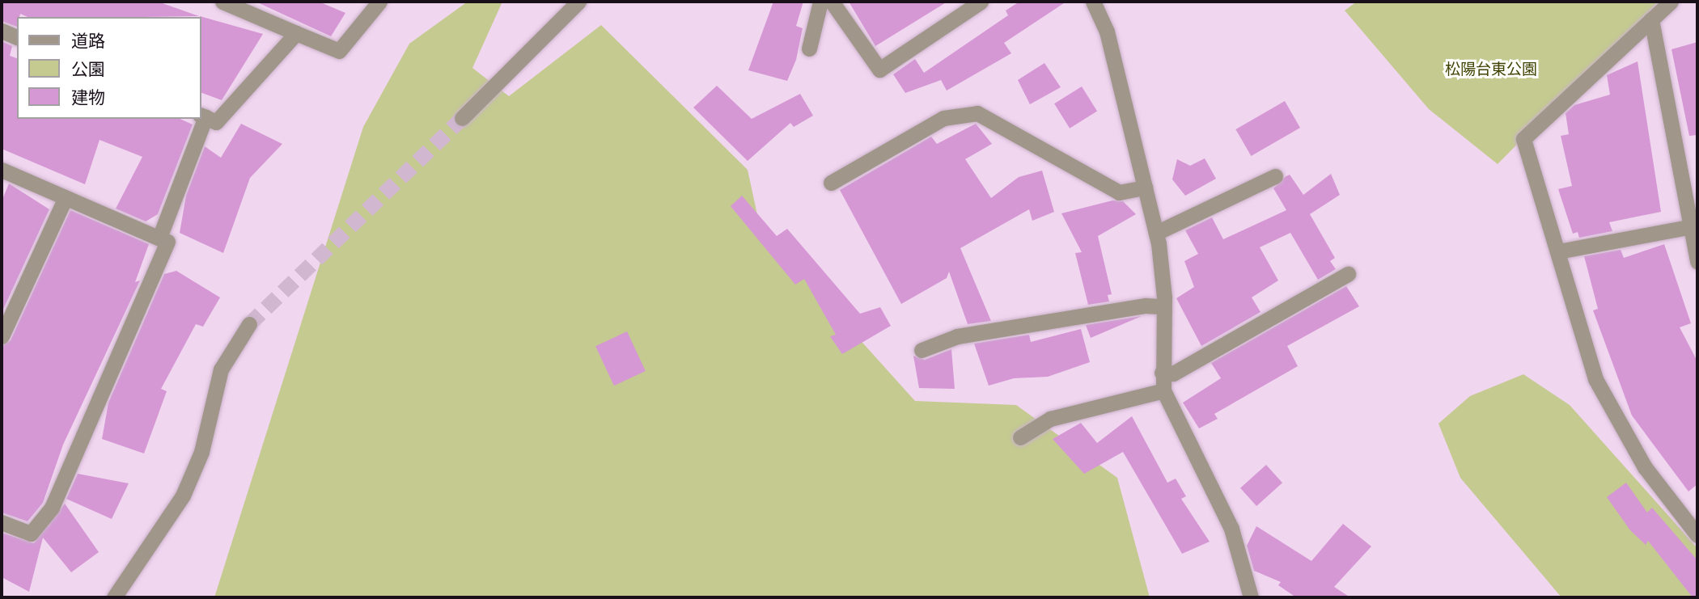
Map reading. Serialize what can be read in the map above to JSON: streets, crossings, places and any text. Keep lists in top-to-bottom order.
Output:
{
  "parks": ["松陽台東公園"],
  "legend": ["道路", "公園", "建物"]
}
